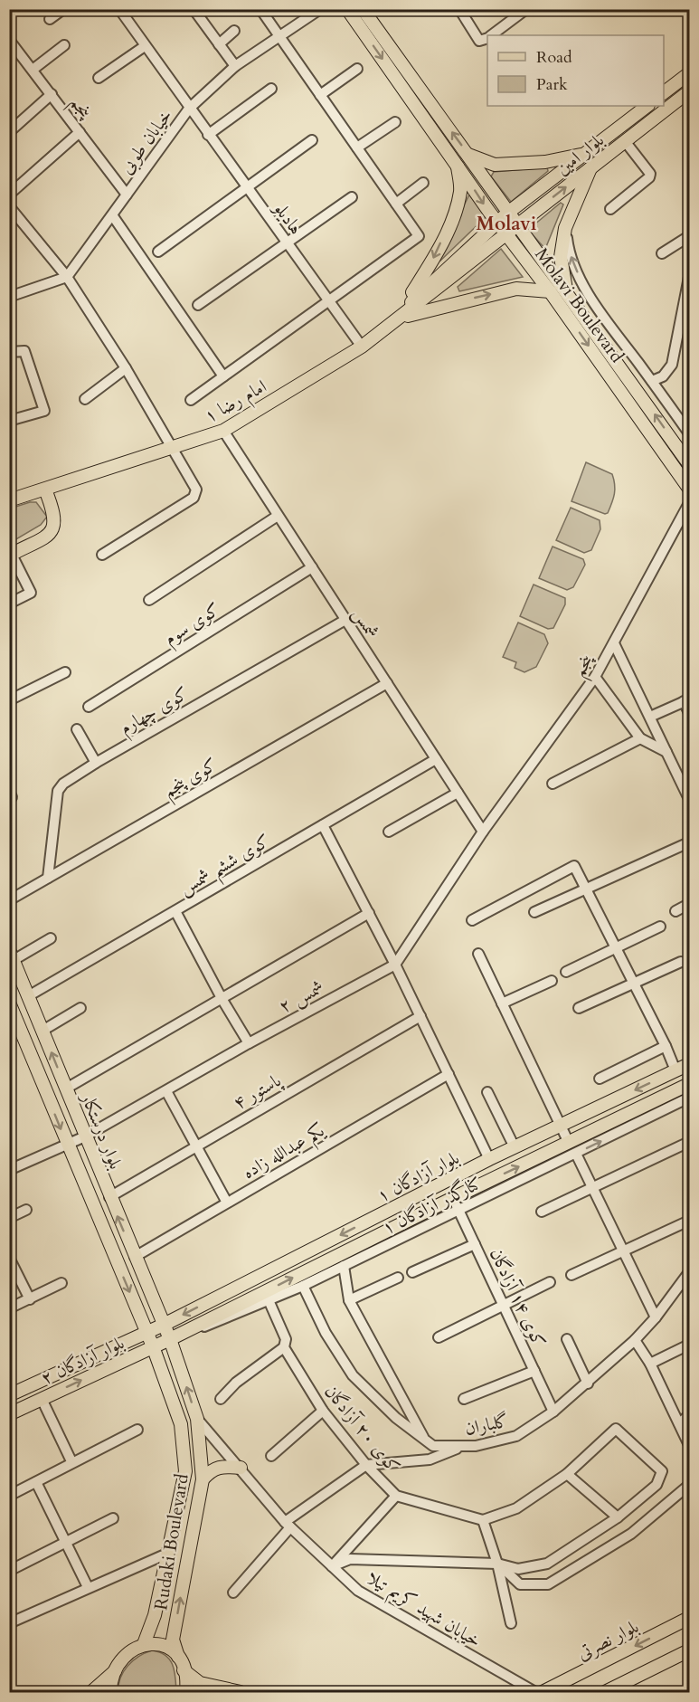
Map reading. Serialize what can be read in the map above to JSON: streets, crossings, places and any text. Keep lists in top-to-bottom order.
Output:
{
  "streets": {
    "main road": [
      "بلوار امین",
      "Molavi Boulevard",
      "امام رضا ۱",
      "بلوار درستکار",
      "بلوار آزادگان ۱",
      "بلوار آزادگان ۲",
      "Rudaki Boulevard",
      "بلوار نصرتی"
    ],
    "street": [
      "پنجم",
      "خیابان طوبی",
      "هادیلو",
      "شمس",
      "کوی سوم",
      "کوی چهارم",
      "کوی پنجم",
      "کوی ششم شمس",
      "شمس ۲",
      "پاستور ۴",
      "یکم عبدالله زاده",
      "کنارگذر آزادگان ۱",
      "کوی ۱۴ آزادگان",
      "گلباران",
      "کوی ۲۰ آزادگان",
      "خیابان شهید کریم تیلا"
    ]
  },
  "crossings": [
    ["پنجم", "خیابان طوبی"],
    ["پنجم", "شمس"],
    ["پنجم", "شمس ۲"],
    ["خیابان طوبی", "هادیلو"],
    ["بلوار امین", "Molavi Boulevard"],
    ["بلوار امین", "امام رضا ۱"],
    ["هادیلو", "امام رضا ۱"],
    ["Molavi Boulevard", "امام رضا ۱"],
    ["امام رضا ۱", "شمس"],
    ["شمس", "کوی سوم"],
    ["شمس", "کوی چهارم"],
    ["شمس", "کوی پنجم"],
    ["شمس", "کوی ششم شمس"],
    ["شمس", "شمس ۲"],
    ["کوی چهارم", "کوی پنجم"],
    ["کوی ششم شمس", "بلوار درستکار"],
    ["شمس ۲", "بلوار درستکار"],
    ["پاستور ۴", "بلوار درستکار"],
    ["بلوار درستکار", "یکم عبدالله زاده"],
    ["بلوار درستکار", "بلوار آزادگان ۱"],
    ["بلوار درستکار", "بلوار آزادگان ۲"],
    ["بلوار درستکار", "Rudaki Boulevard"],
    ["بلوار آزادگان ۱", "کنارگذر آزادگان ۱"],
    ["بلوار آزادگان ۱", "کوی ۱۴ آزادگان"],
    ["بلوار آزادگان ۱", "بلوار آزادگان ۲"],
    ["بلوار آزادگان ۱", "Rudaki Boulevard"],
    ["کنارگذر آزادگان ۱", "کوی ۱۴ آزادگان"],
    ["کنارگذر آزادگان ۱", "گلباران"],
    ["کنارگذر آزادگان ۱", "کوی ۲۰ آزادگان"],
    ["کوی ۱۴ آزادگان", "گلباران"],
    ["بلوار آزادگان ۲", "Rudaki Boulevard"],
    ["Rudaki Boulevard", "خیابان شهید کریم تیلا"]
  ],
  "districts": ["Molavi"],
  "legend": ["Road", "Park"]
}
